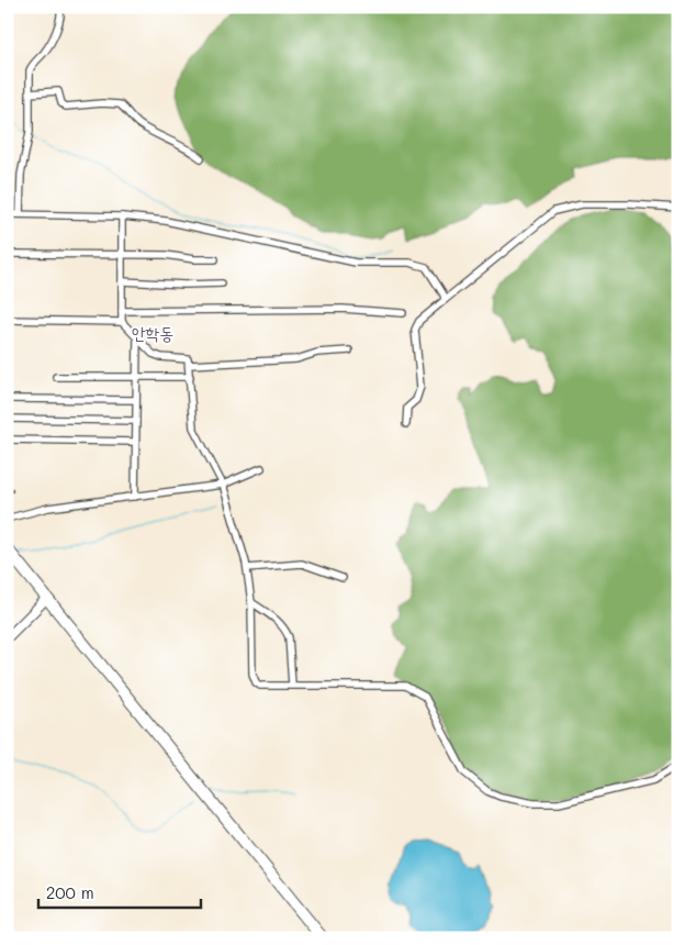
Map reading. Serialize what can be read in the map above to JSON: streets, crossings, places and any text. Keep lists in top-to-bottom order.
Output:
{
  "districts": ["안학동"],
  "scale_bar": "200 m"
}
